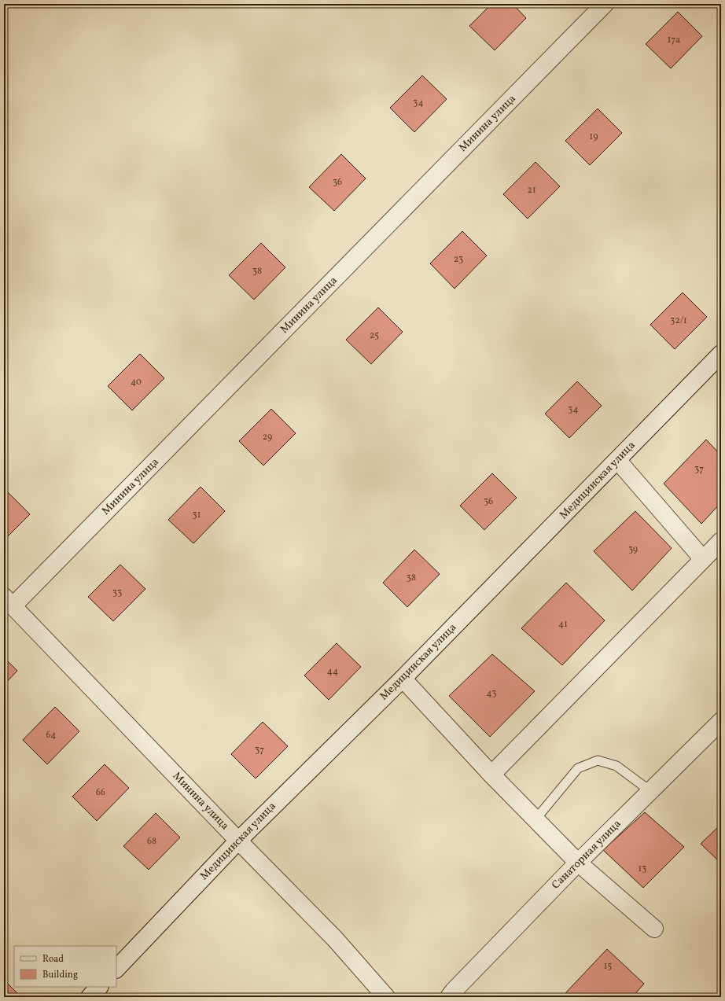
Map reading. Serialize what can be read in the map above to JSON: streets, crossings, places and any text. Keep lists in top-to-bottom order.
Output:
{
  "streets": {
    "street": ["Минина улица", "Медицинская улица", "Санаторная улица"]
  },
  "crossings": [
    ["Минина улица", "Медицинская улица"]
  ],
  "house_numbers": [
    "17а",
    "34",
    "19",
    "36",
    "21",
    "23",
    "38",
    "32/1",
    "25",
    "40",
    "34",
    "29",
    "37",
    "36",
    "31",
    "39",
    "38",
    "33",
    "41",
    "44",
    "43",
    "64",
    "37",
    "66",
    "68",
    "13",
    "15"
  ],
  "legend": ["Road", "Building"]
}
